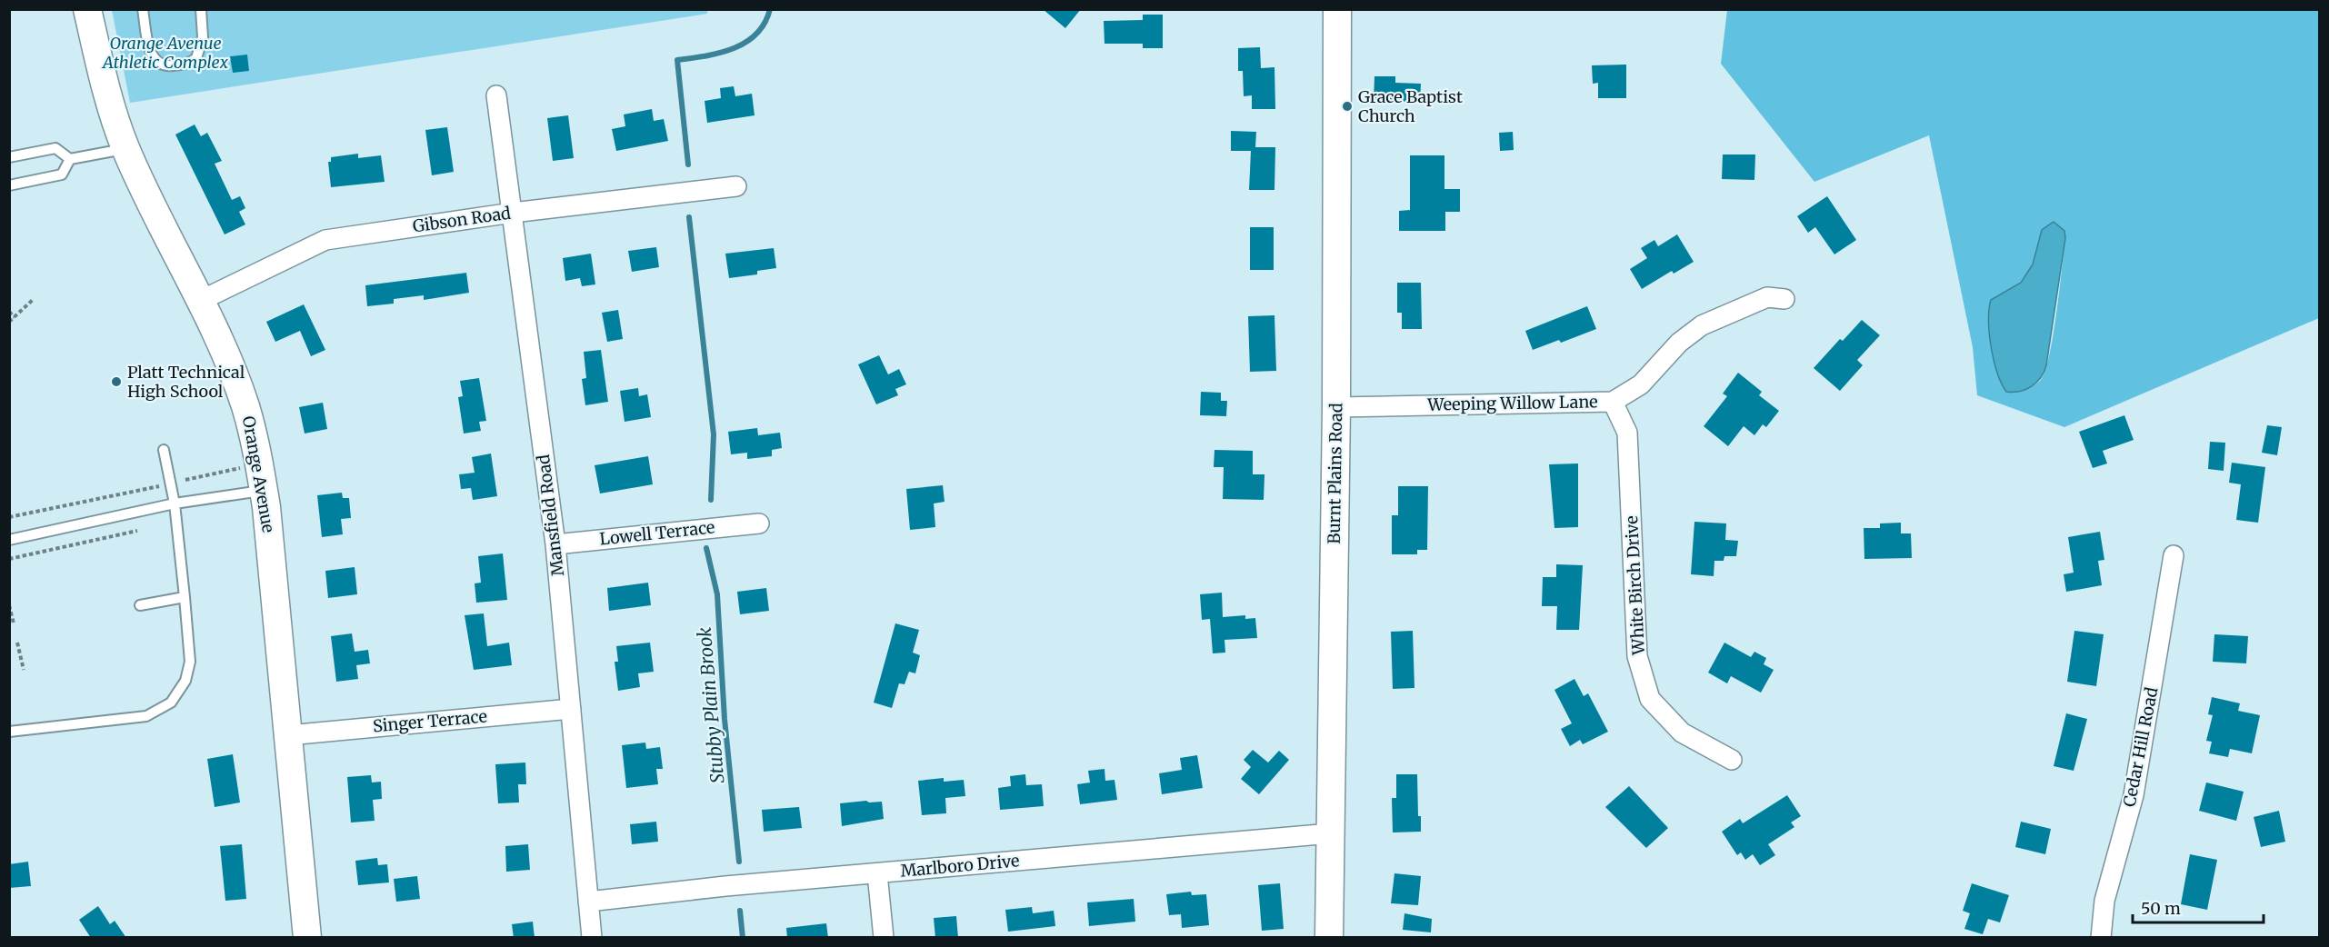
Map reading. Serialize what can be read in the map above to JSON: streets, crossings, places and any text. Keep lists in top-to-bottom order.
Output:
{
  "streets": {
    "main road": ["Burnt Plains Road", "Orange Avenue"],
    "street": [
      "Gibson Road",
      "Weeping Willow Lane",
      "Mansfield Road",
      "Lowell Terrace",
      "White Birch Drive",
      "Singer Terrace",
      "Cedar Hill Road",
      "Marlboro Drive"
    ]
  },
  "crossings": [
    ["Gibson Road", "Orange Avenue"],
    ["Gibson Road", "Mansfield Road"],
    ["Weeping Willow Lane", "Burnt Plains Road"],
    ["Weeping Willow Lane", "White Birch Drive"],
    ["Burnt Plains Road", "Marlboro Drive"],
    ["Orange Avenue", "Singer Terrace"],
    ["Mansfield Road", "Lowell Terrace"],
    ["Mansfield Road", "Singer Terrace"],
    ["Mansfield Road", "Marlboro Drive"]
  ],
  "water": ["Stubby Plain Brook"],
  "parks": ["Orange Avenue Athletic Complex"],
  "places": ["Grace Baptist Church", "Platt Technical High School"],
  "scale_bar": "50 m"
}
